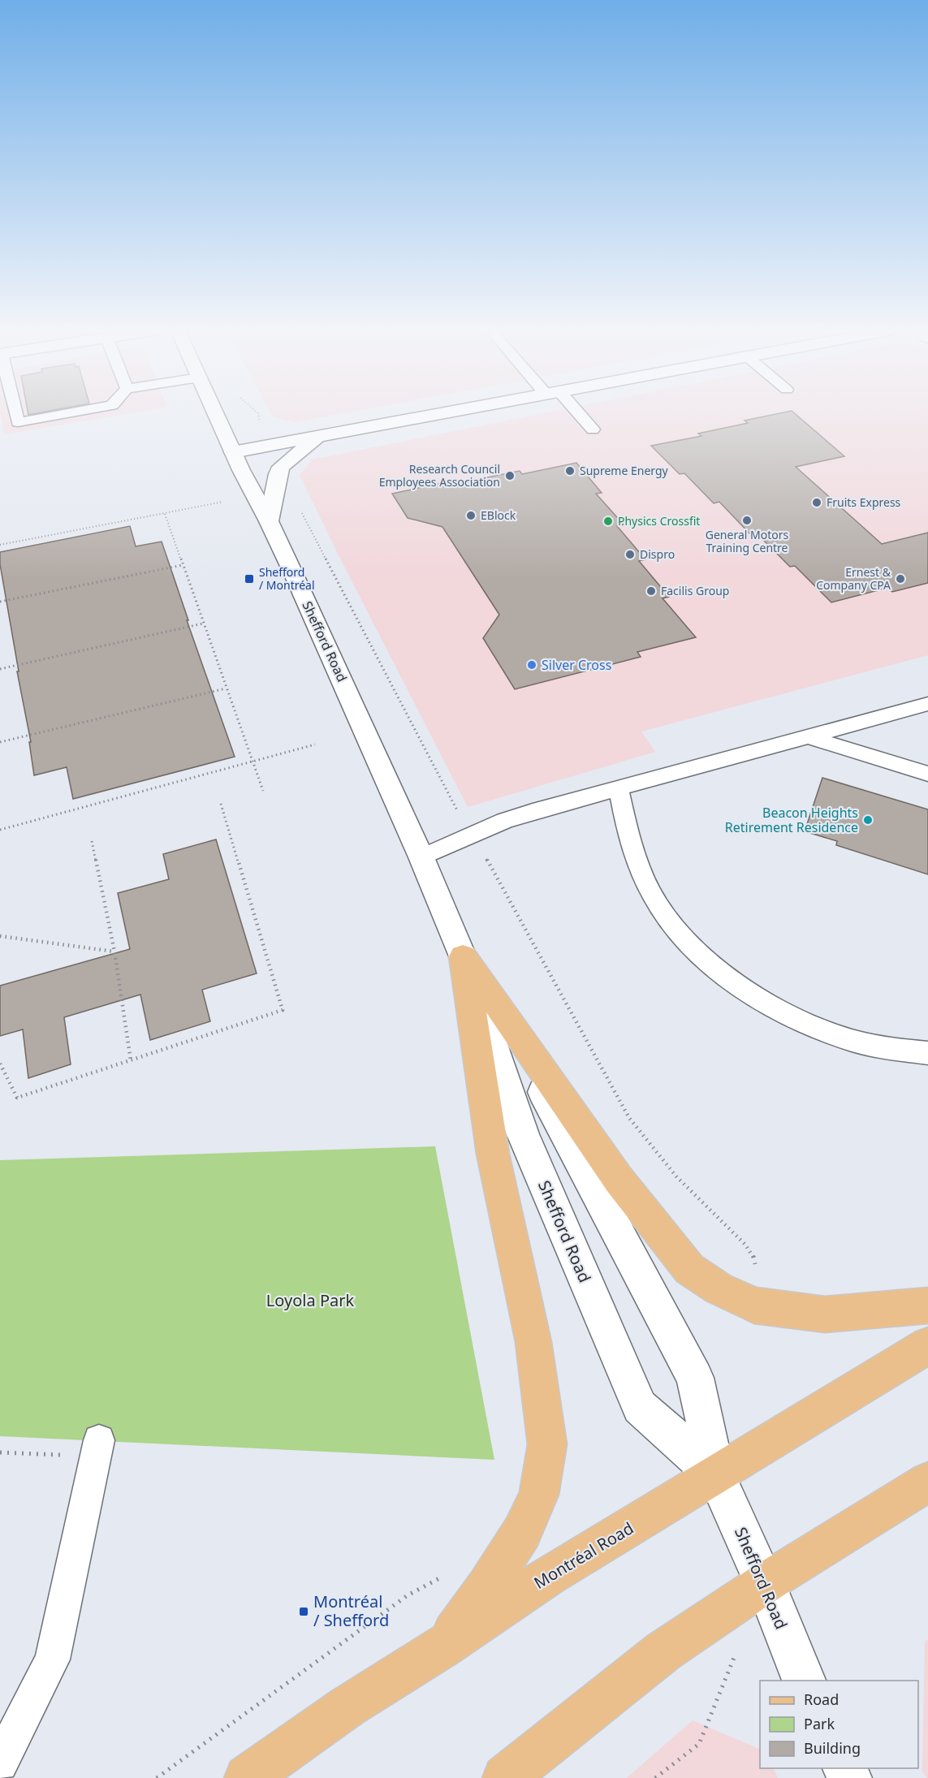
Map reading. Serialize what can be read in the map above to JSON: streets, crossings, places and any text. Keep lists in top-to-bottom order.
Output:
{
  "streets": {
    "main road": ["Montréal Road"],
    "street": ["Shefford Road"]
  },
  "crossings": [
    ["Shefford Road", "Montréal Road"]
  ],
  "parks": ["Loyola Park"],
  "places": {
    "other": [
      "Supreme Energy",
      "Research Council Employees Association",
      "Fruits Express",
      "EBlock",
      "General Motors Training Centre",
      "Physics Crossfit",
      "Dispro",
      "Ernest & Company CPA",
      "Facilis Group",
      "Silver Cross",
      "Beacon Heights Retirement Residence"
    ],
    "transit": ["Shefford / Montréal", "Montréal / Shefford"]
  },
  "legend": ["Road", "Park", "Building"]
}
